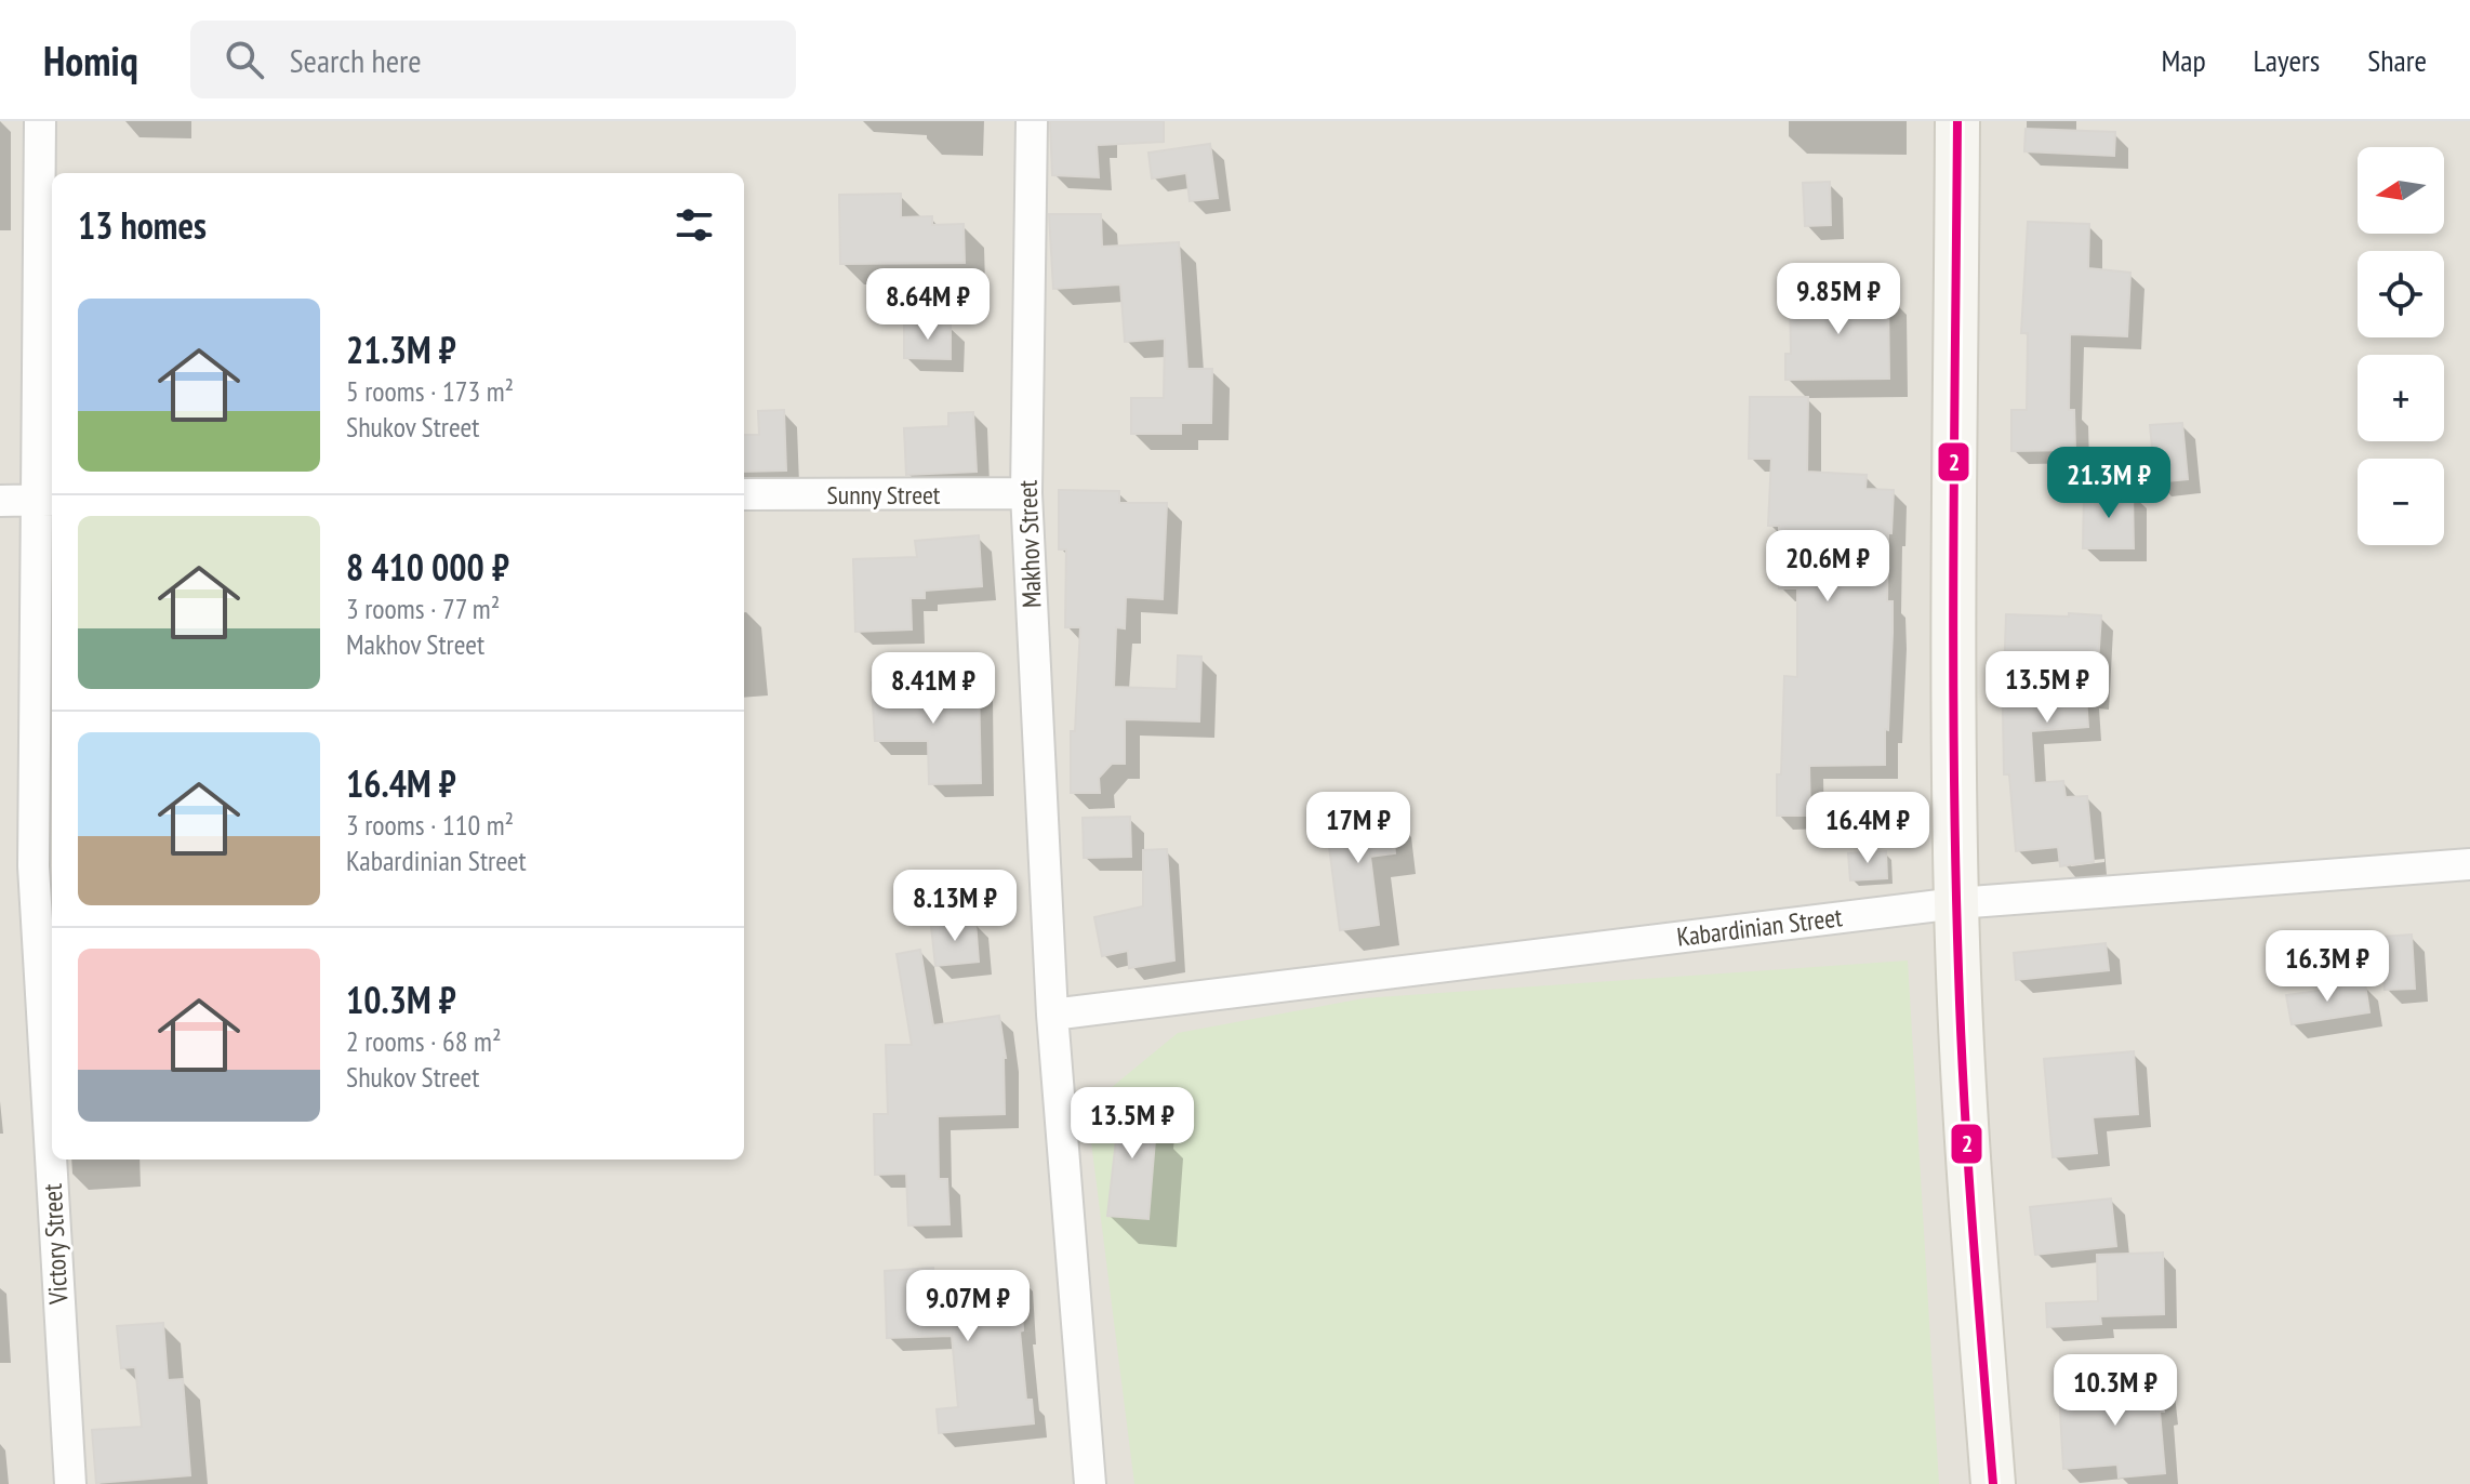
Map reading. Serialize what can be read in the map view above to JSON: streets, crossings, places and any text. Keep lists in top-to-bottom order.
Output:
{
  "streets": {
    "street": [
      "Sunny Street",
      "Makhov Street",
      "Kabardinian Street",
      "Victory Street"
    ]
  },
  "crossings": [
    ["Sunny Street", "Makhov Street"],
    ["Makhov Street", "Kabardinian Street"]
  ],
  "lines": ["transit line 2"],
  "north": "left",
  "page": {
    "header": "Homiq",
    "search": "Search here",
    "nav": ["Map", "Layers", "Share"],
    "map_buttons": ["+", "−"],
    "heading": "13 homes",
    "price": [
      "9.85M ₽",
      "8.64M ₽",
      "21.3M ₽",
      "20.6M ₽",
      "13.5M ₽",
      "8.41M ₽",
      "17M ₽",
      "16.4M ₽",
      "8.13M ₽",
      "16.3M ₽",
      "13.5M ₽",
      "9.07M ₽",
      "10.3M ₽"
    ],
    "list": [
      {
        "name": "21.3M ₽",
        "note": "5 rooms · 173 m² · Shukov Street"
      },
      {
        "name": "8 410 000 ₽",
        "note": "3 rooms · 77 m² · Makhov Street"
      },
      {
        "name": "16.4M ₽",
        "note": "3 rooms · 110 m² · Kabardinian Street"
      },
      {
        "name": "10.3M ₽",
        "note": "2 rooms · 68 m² · Shukov Street"
      }
    ]
  }
}
